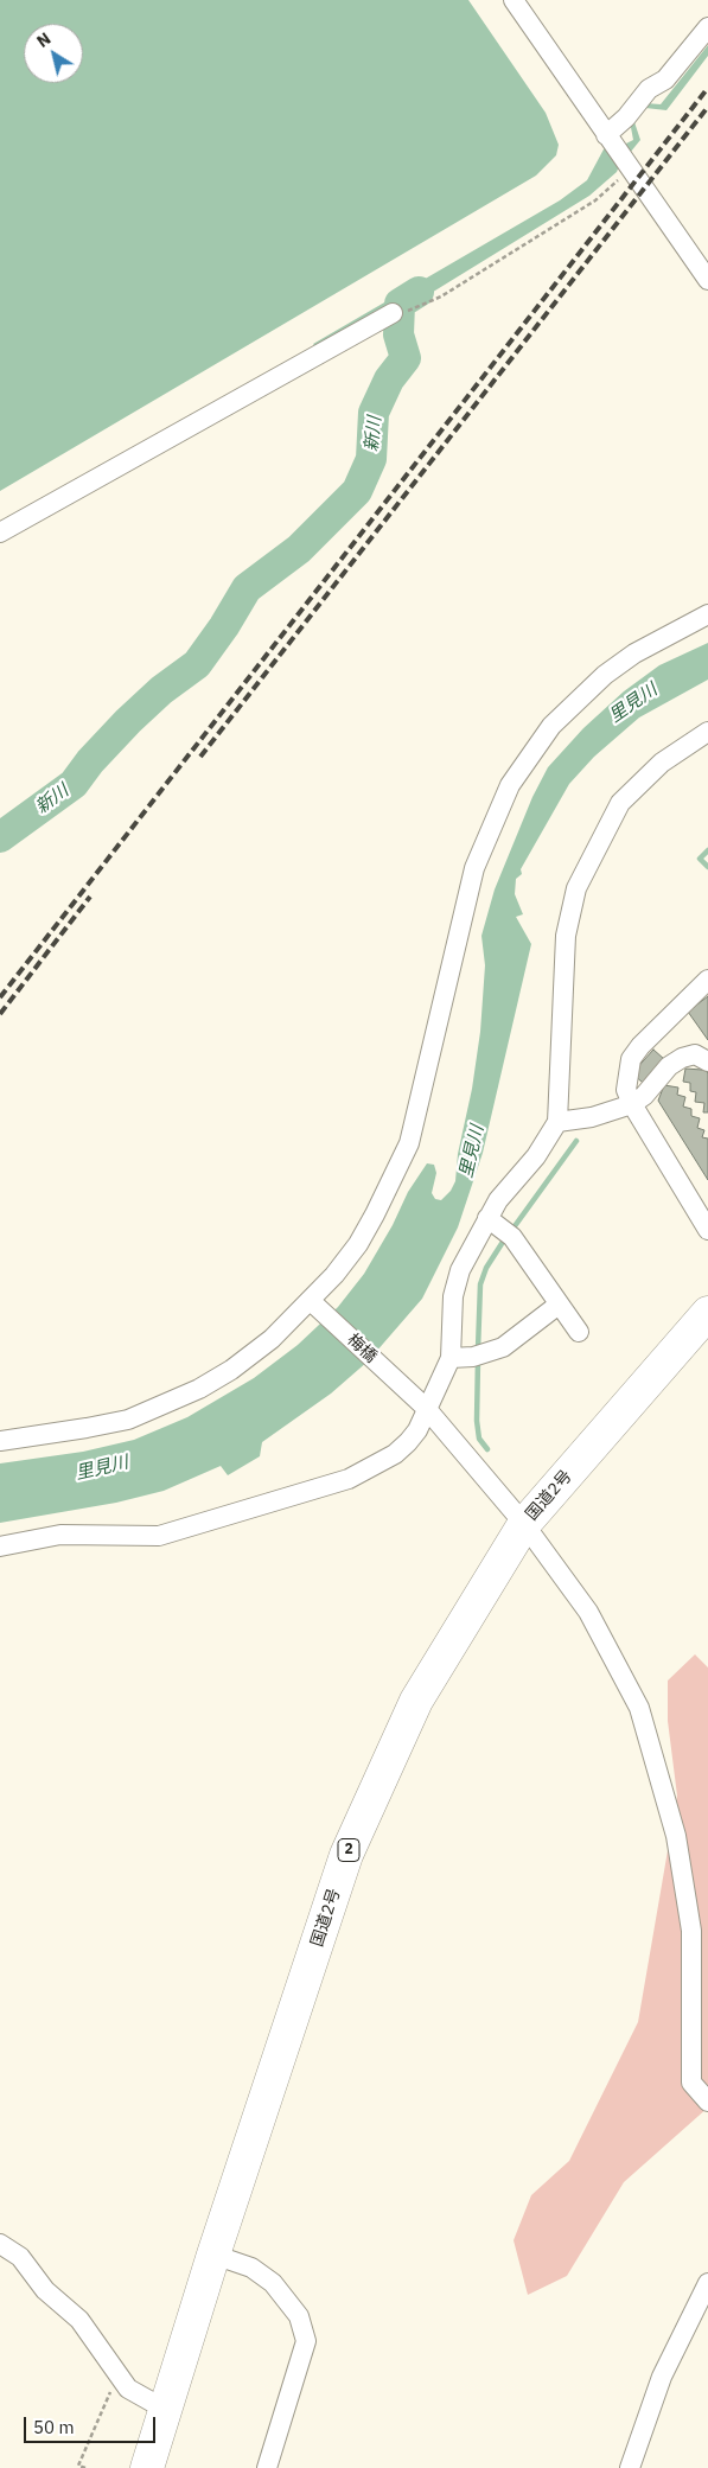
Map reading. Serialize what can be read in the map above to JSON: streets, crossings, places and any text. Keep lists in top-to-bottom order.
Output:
{
  "streets": {
    "highway": ["国道2号", "2"],
    "street": ["梅橋"]
  },
  "crossings": [
    ["梅橋", "国道2号"]
  ],
  "water": ["新川", "里見川"],
  "scale_bar": "50 m",
  "north": "top left"
}
